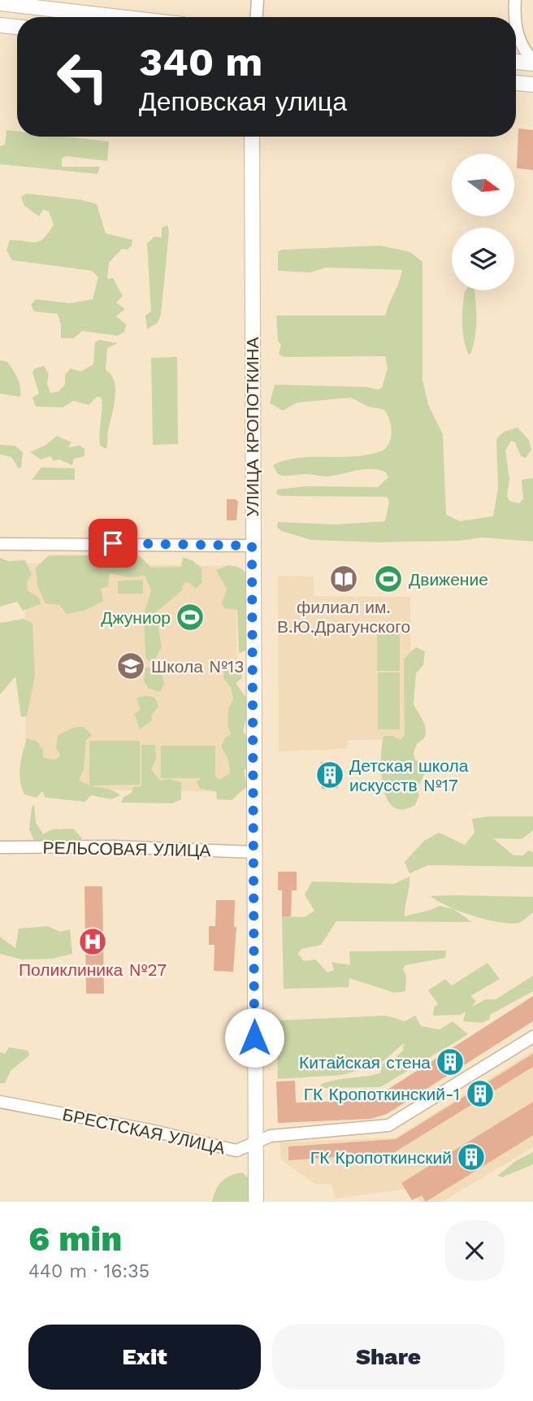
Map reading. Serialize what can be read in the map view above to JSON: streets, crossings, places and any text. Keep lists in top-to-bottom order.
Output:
{
  "streets": {
    "main road": ["УЛИЦА КРОПОТКИНА"],
    "street": ["РЕЛЬСОВАЯ УЛИЦА", "БРЕСТСКАЯ УЛИЦА"]
  },
  "crossings": [
    ["УЛИЦА КРОПОТКИНА", "РЕЛЬСОВАЯ УЛИЦА"],
    ["УЛИЦА КРОПОТКИНА", "БРЕСТСКАЯ УЛИЦА"]
  ],
  "places": {
    "library": ["филиал им. В.Ю.Драгунского"],
    "sports": ["Движение", "Джуниор"],
    "school or university": ["Школа №13"],
    "building": [
      "Детская школа искусств №17",
      "Китайская стена",
      "ГК Кропоткинский-1",
      "ГК Кропоткинский"
    ],
    "hospital": ["Поликлиника №27"]
  },
  "north": "right",
  "page": {
    "turn": ["340 m", "Деповская улица"],
    "heading": ["6 min", "440 m · 16:35"],
    "buttons": ["Exit", "Share"]
  }
}
